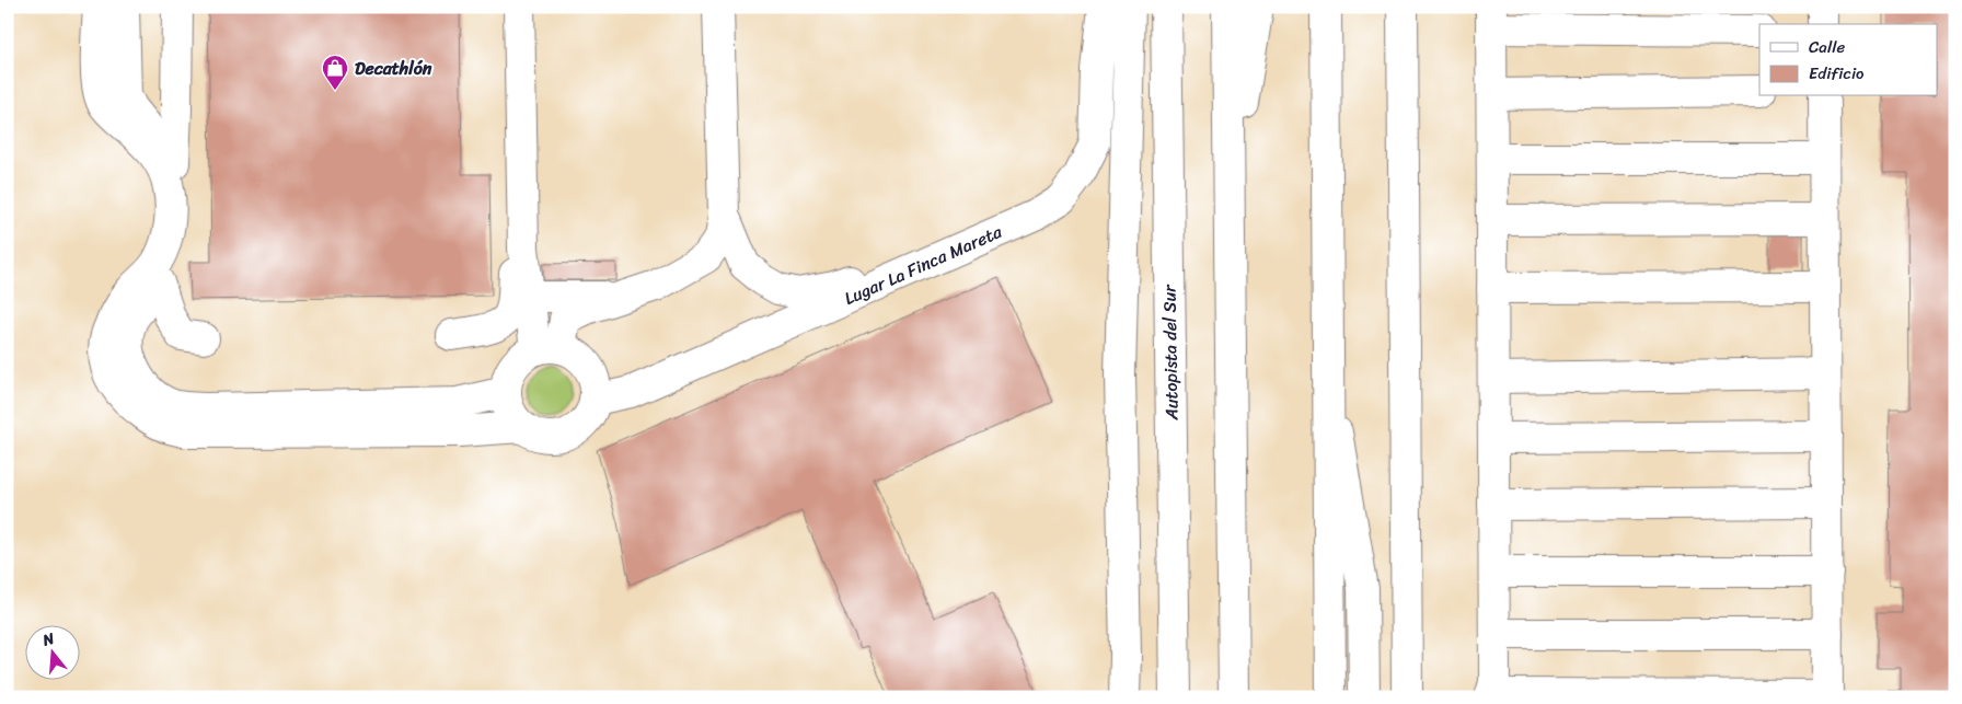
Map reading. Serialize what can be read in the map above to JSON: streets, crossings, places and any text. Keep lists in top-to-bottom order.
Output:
{
  "streets": {
    "main road": ["Lugar La Finca Mareta", "Autopista del Sur"]
  },
  "places": {
    "shop": ["Decathlón"]
  },
  "legend": ["Calle", "Edificio"],
  "north": "top"
}
